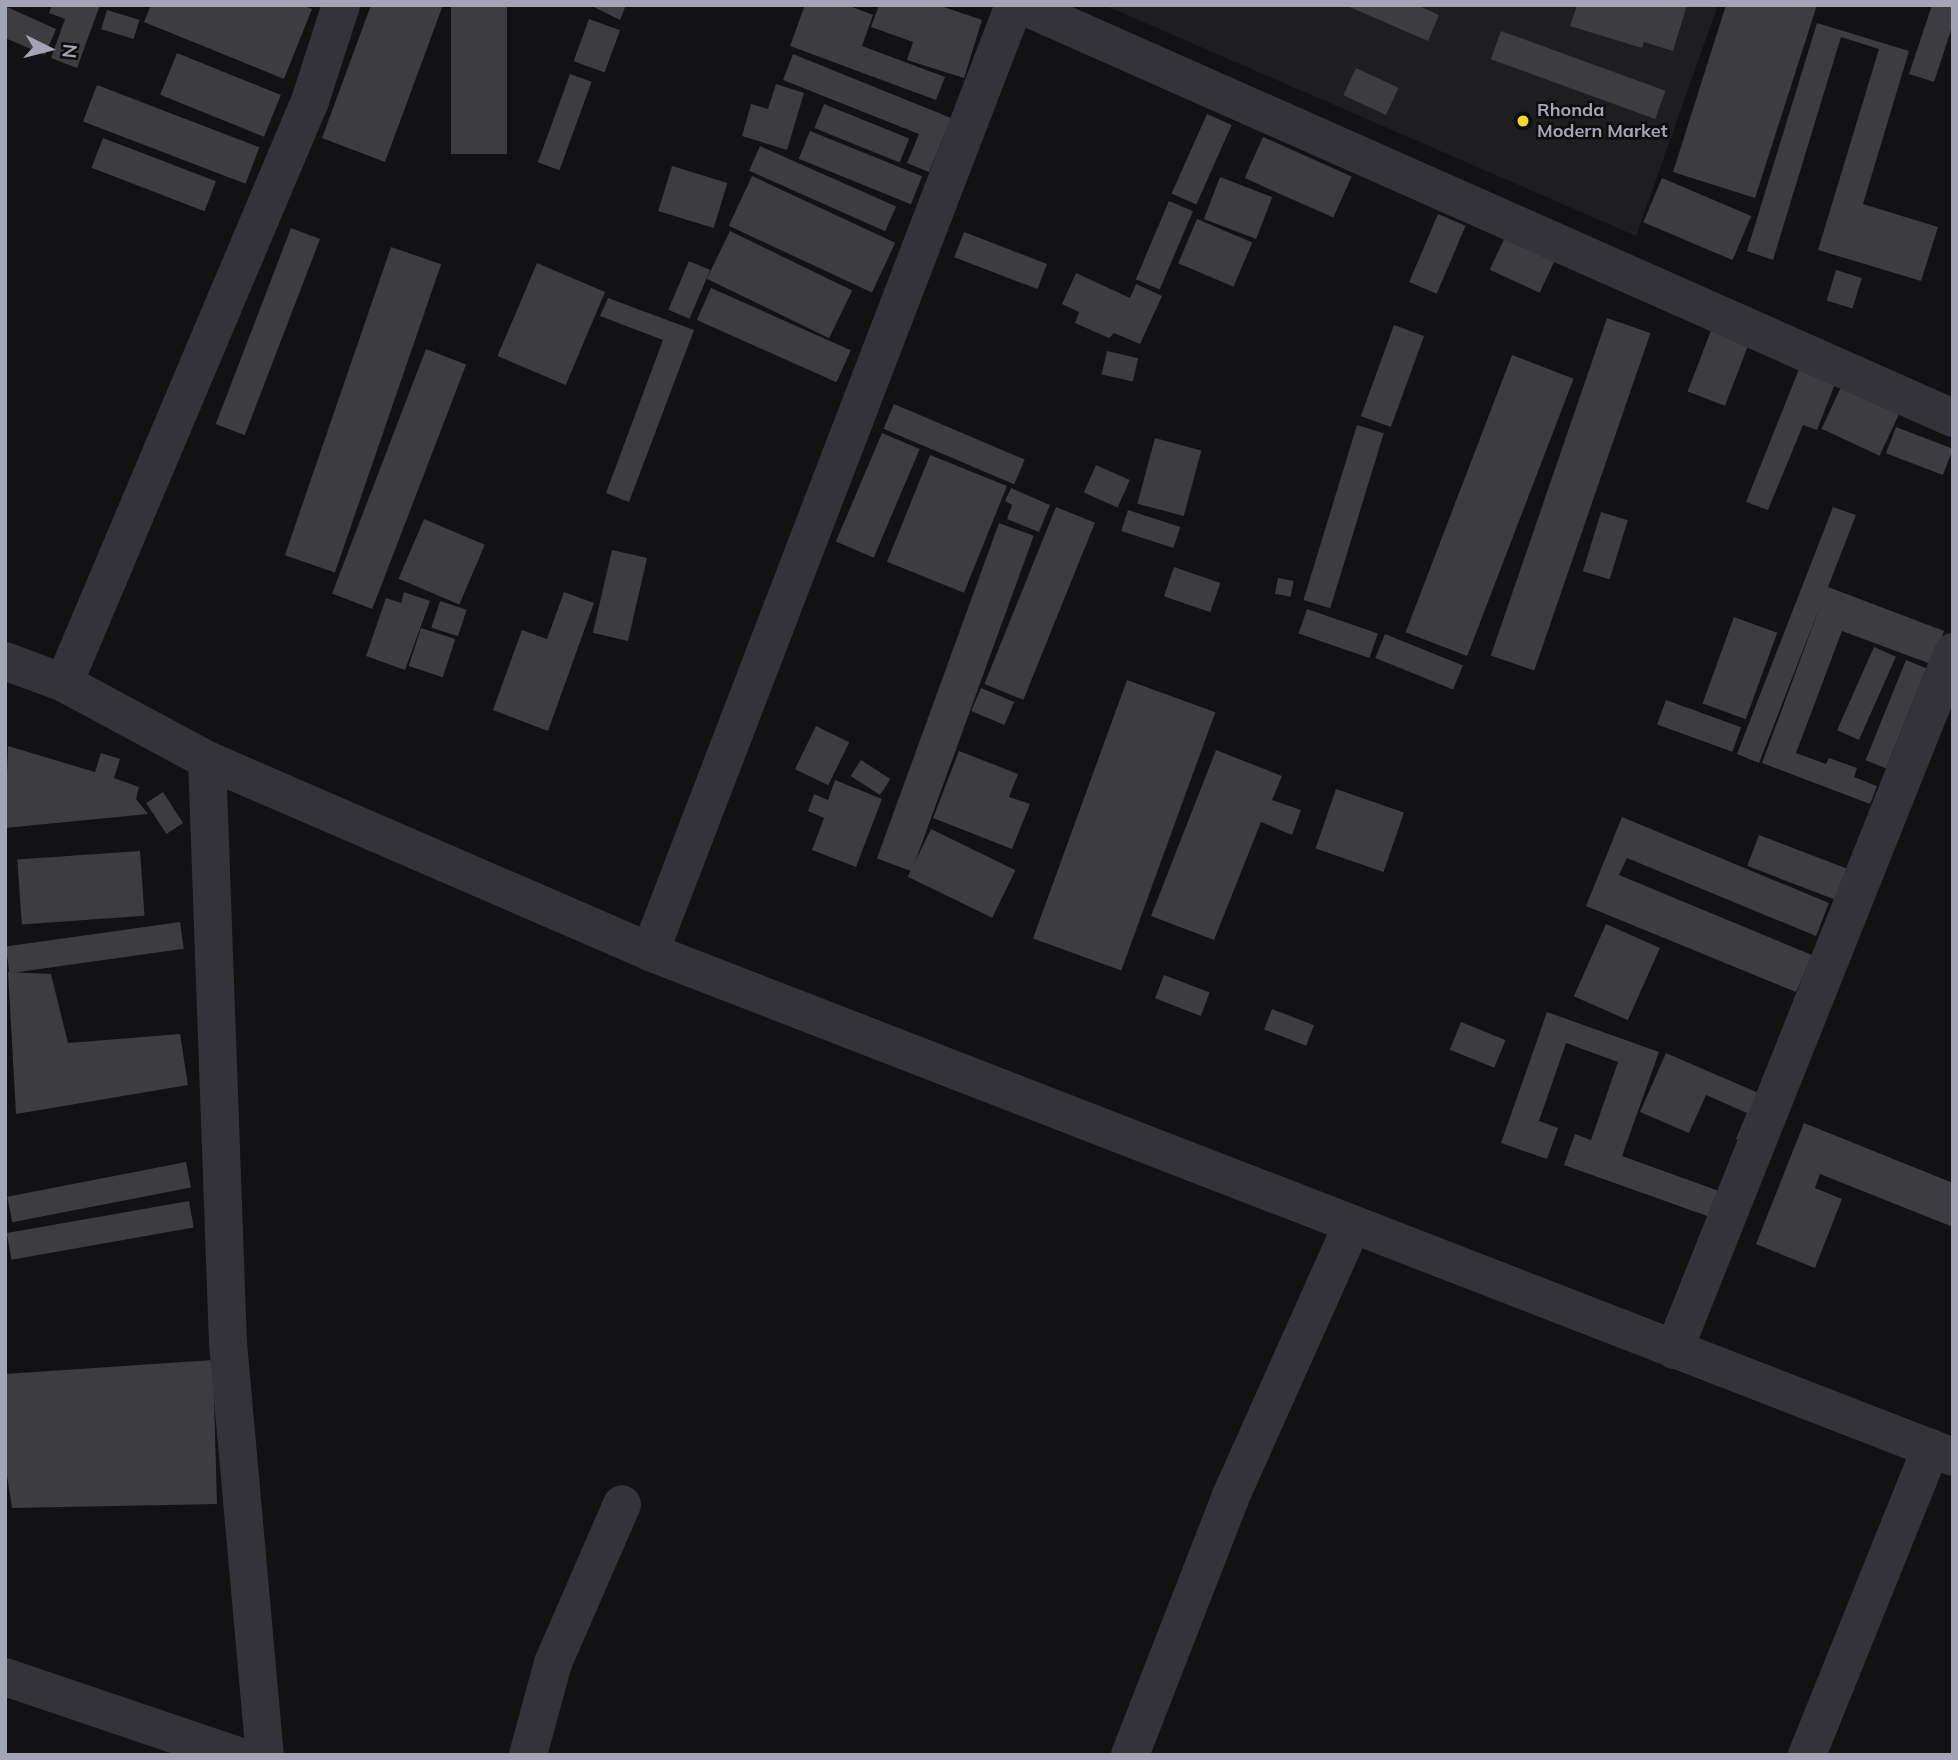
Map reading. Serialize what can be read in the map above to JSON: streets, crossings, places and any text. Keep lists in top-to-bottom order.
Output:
{
  "places": ["Rhonda Modern Market"],
  "north": "right"
}
